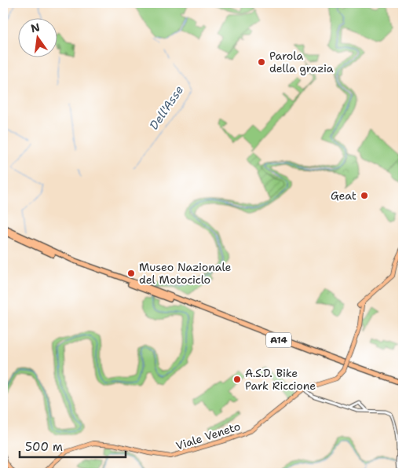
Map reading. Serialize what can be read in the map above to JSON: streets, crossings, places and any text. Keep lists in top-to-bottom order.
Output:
{
  "streets": {
    "highway": ["A14"],
    "main road": ["Viale Veneto"]
  },
  "water": ["Dell'Asse"],
  "places": [
    "Parola della grazia",
    "Geat",
    "Museo Nazionale del Motociclo",
    "A.S.D. Bike Park Riccione"
  ],
  "scale_bar": "500 m",
  "north": "top"
}
